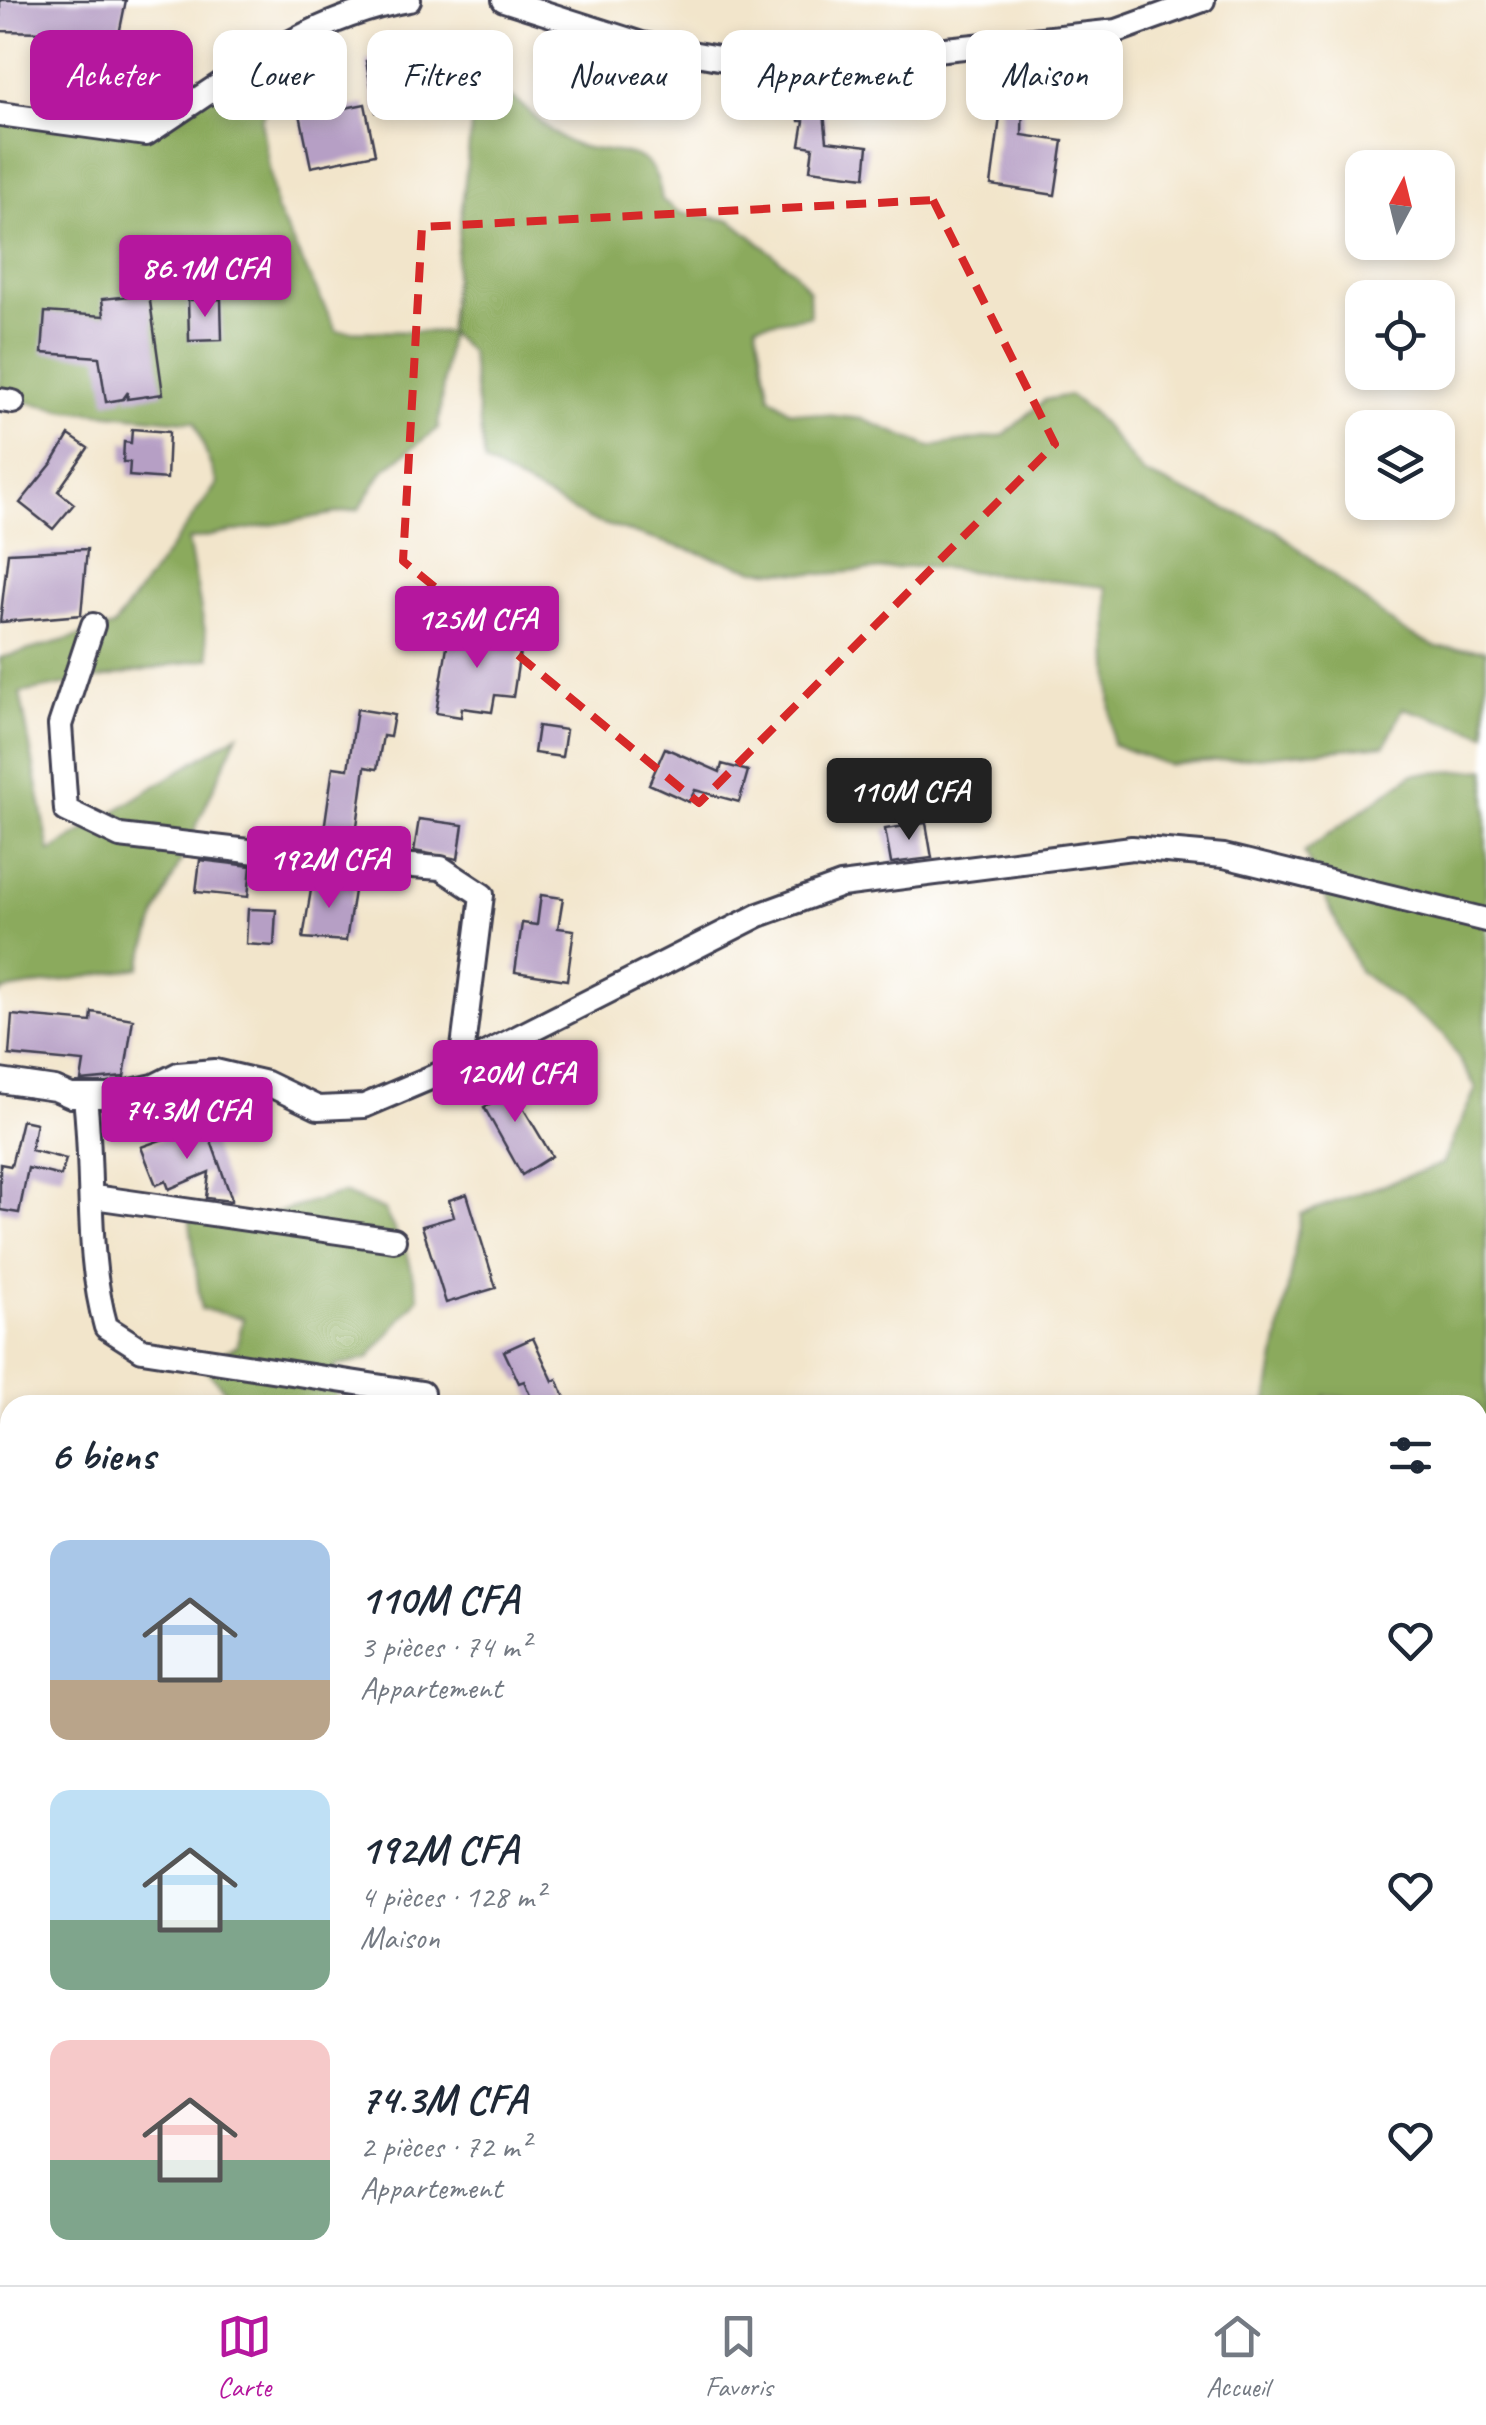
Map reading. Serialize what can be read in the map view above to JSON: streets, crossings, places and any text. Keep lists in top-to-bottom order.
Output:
{
  "north": "top",
  "page": {
    "chip": [
      "Acheter",
      "Louer",
      "Filtres",
      "Nouveau",
      "Appartement",
      "Maison"
    ],
    "price": [
      "86.1M CFA",
      "125M CFA",
      "110M CFA",
      "192M CFA",
      "120M CFA",
      "74.3M CFA"
    ],
    "heading": "6 biens",
    "list": [
      {
        "name": "110M CFA",
        "note": "3 pièces · 74 m² · Appartement"
      },
      {
        "name": "192M CFA",
        "note": "4 pièces · 128 m² · Maison"
      },
      {
        "name": "74.3M CFA",
        "note": "2 pièces · 72 m² · Appartement"
      }
    ],
    "tabs": ["Carte", "Favoris", "Accueil"]
  }
}
